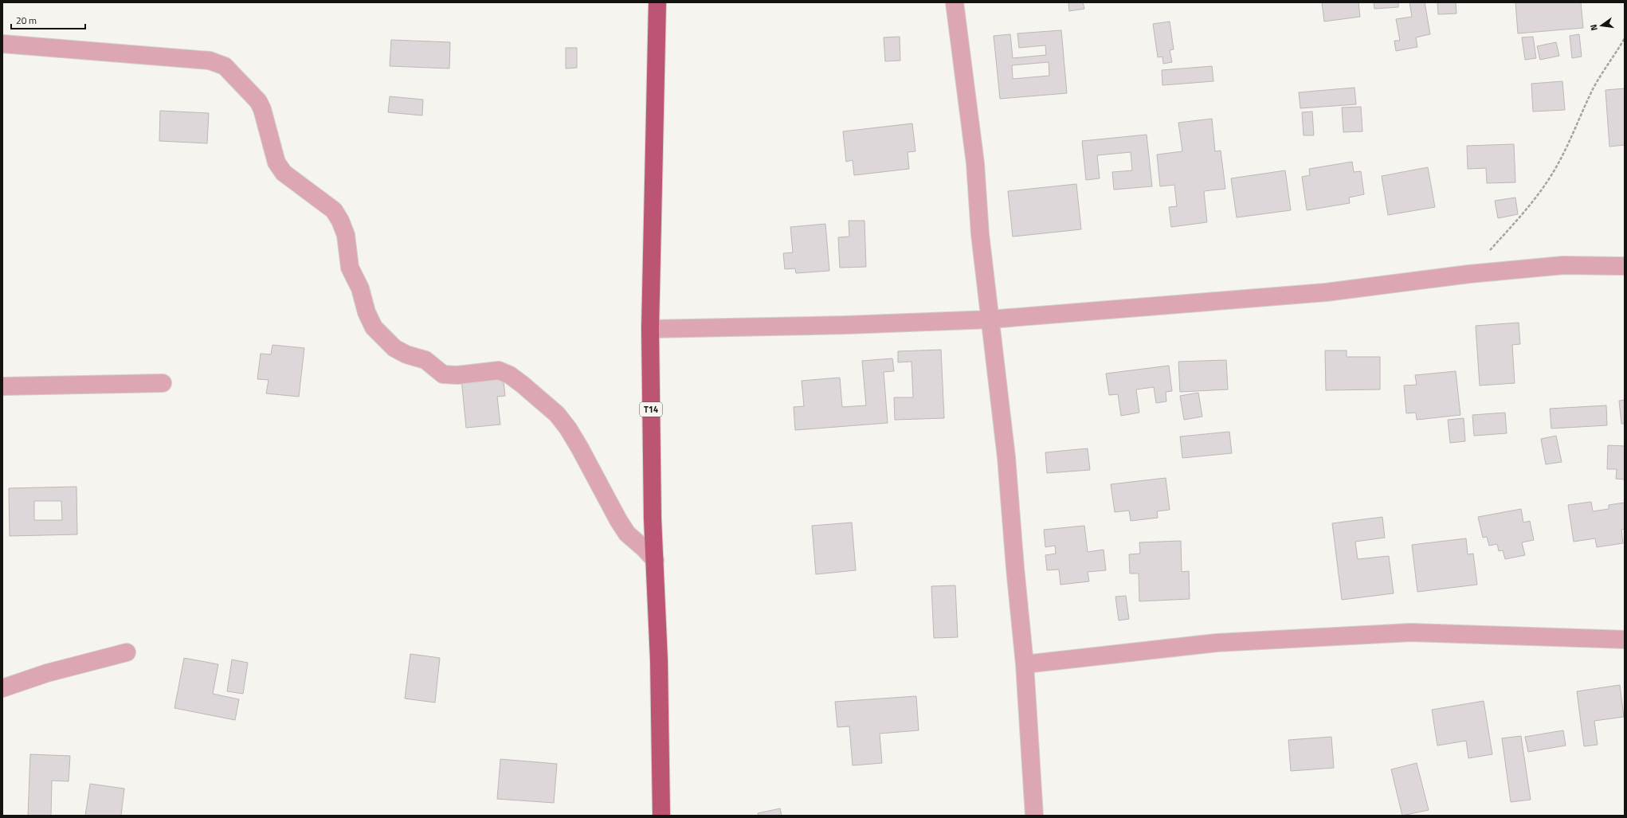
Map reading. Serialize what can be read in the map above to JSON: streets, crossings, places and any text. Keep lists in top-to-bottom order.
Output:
{
  "streets": {
    "highway": ["T14"]
  },
  "scale_bar": "20 m",
  "north": "left"
}
